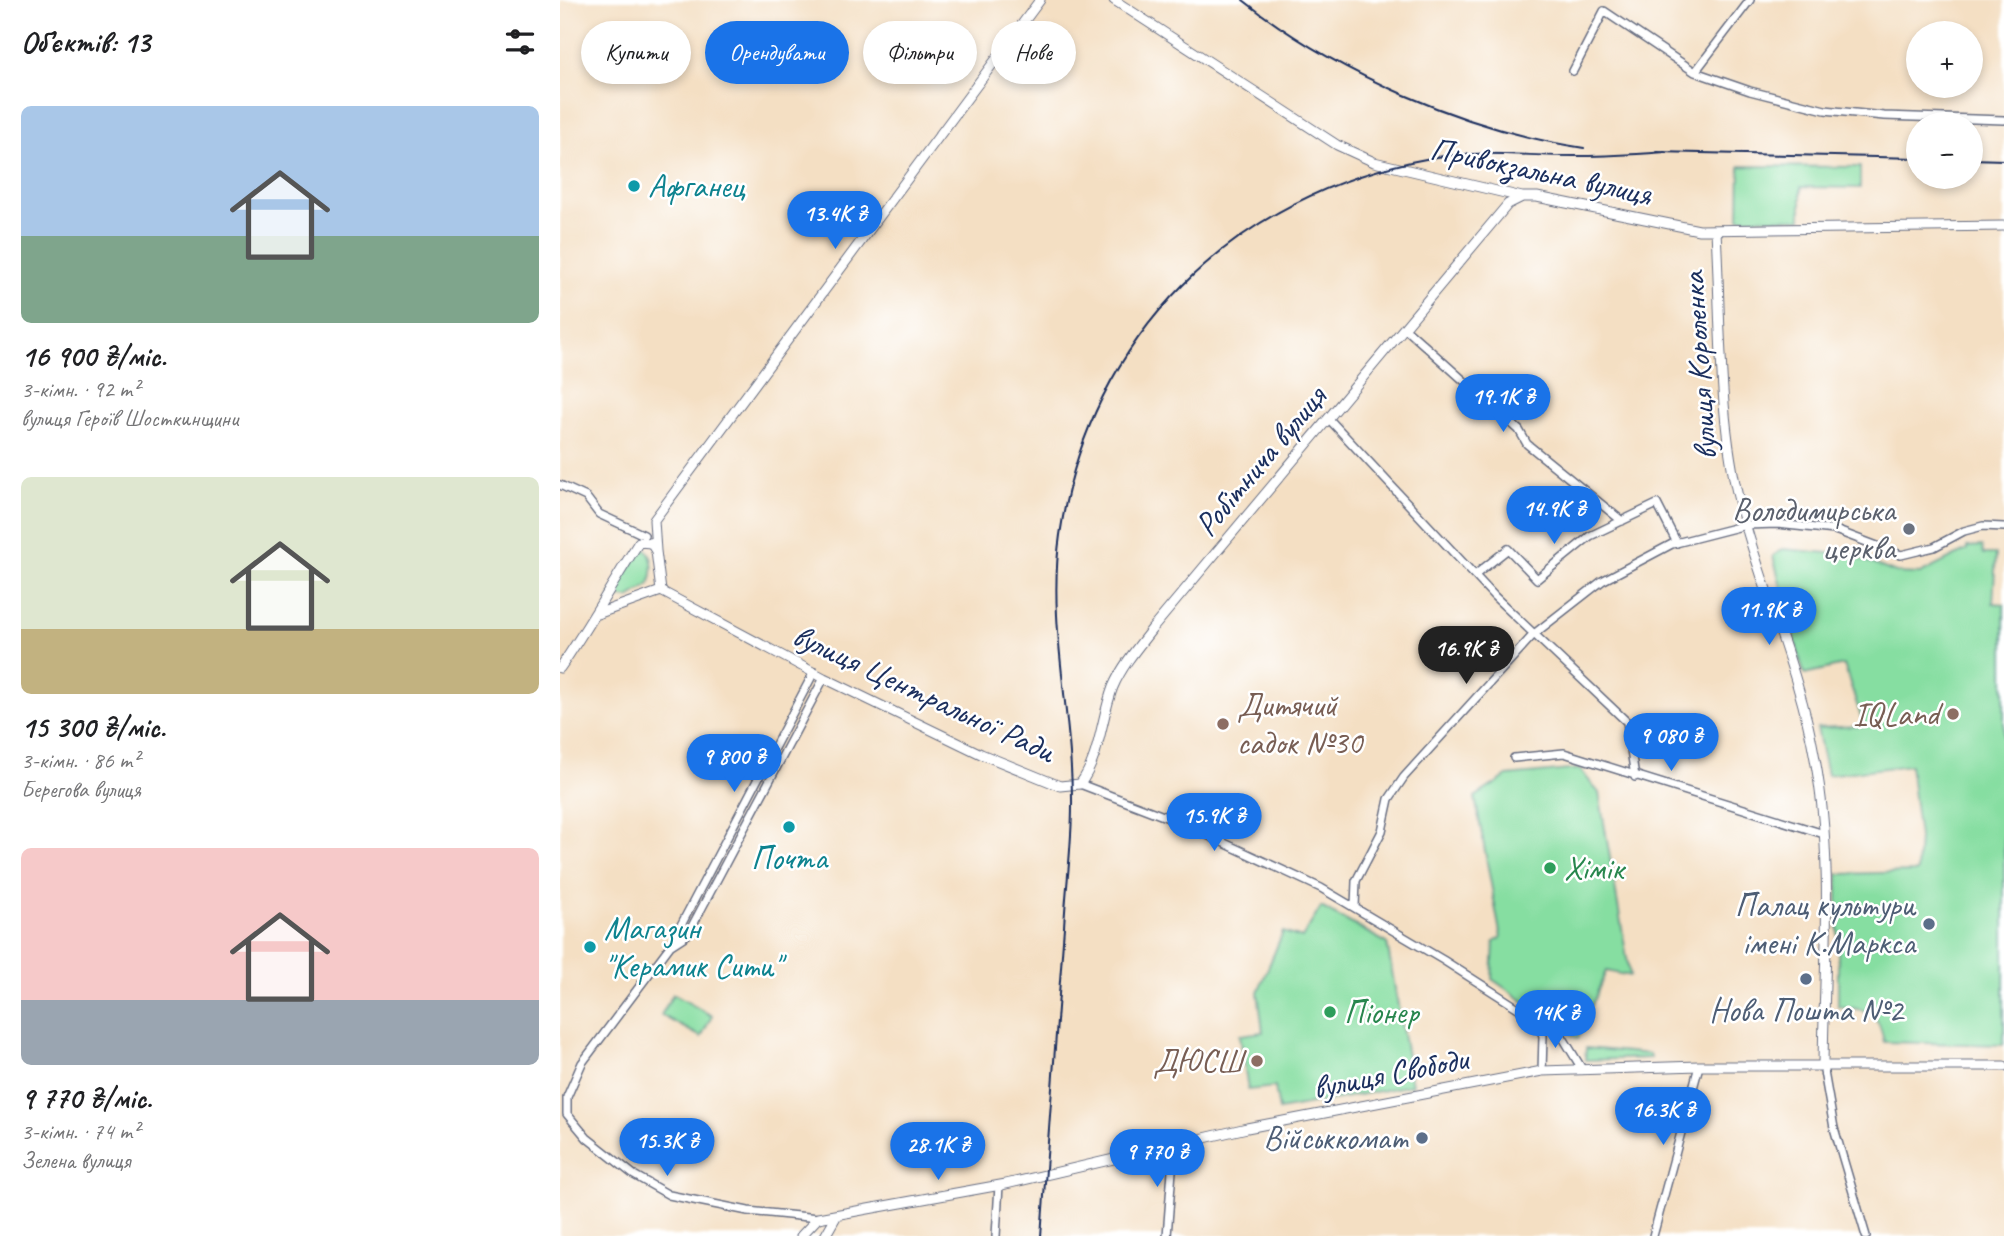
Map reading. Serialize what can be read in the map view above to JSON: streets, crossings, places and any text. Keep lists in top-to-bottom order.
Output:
{
  "streets": {
    "main road": [
      "Привокзальна вулиця",
      "вулиця Короленка",
      "Робітнича вулиця",
      "вулиця Центральної Ради",
      "вулиця Свободи"
    ]
  },
  "crossings": [
    ["Привокзальна вулиця", "вулиця Короленка"],
    ["Привокзальна вулиця", "Робітнича вулиця"],
    ["вулиця Короленка", "вулиця Свободи"],
    ["Робітнича вулиця", "вулиця Центральної Ради"],
    ["вулиця Центральної Ради", "вулиця Свободи"]
  ],
  "places": [
    "Афганец",
    "Володимирська церква",
    "IQLand",
    "Дитячий садок №30",
    "Почта",
    "Хімік",
    "Палац культури імені К.Маркса",
    "Магазин \"Керамик Сити\"",
    "Нова Пошта №2",
    "Піонер",
    "ДЮСШ",
    "Військкомат"
  ],
  "page": {
    "heading": "Об’єктів: 13",
    "map_buttons": ["+", "−"],
    "chip": [
      "Купити",
      "Орендувати",
      "Фільтри",
      "Нове"
    ],
    "list": [
      {
        "name": "16 900 ₴/міс.",
        "note": "3-кімн. · 92 m² · вулиця Героїв Шосткинщини"
      },
      {
        "name": "15 300 ₴/міс.",
        "note": "3-кімн. · 86 m² · Берегова вулиця"
      },
      {
        "name": "9 770 ₴/міс.",
        "note": "3-кімн. · 74 m² · Зелена вулиця"
      }
    ],
    "price": [
      "13.4K ₴",
      "19.1K ₴",
      "14.9K ₴",
      "11.9K ₴",
      "16.9K ₴",
      "9 080 ₴",
      "9 800 ₴",
      "15.9K ₴",
      "14K ₴",
      "16.3K ₴",
      "15.3K ₴",
      "28.1K ₴",
      "9 770 ₴"
    ]
  }
}
